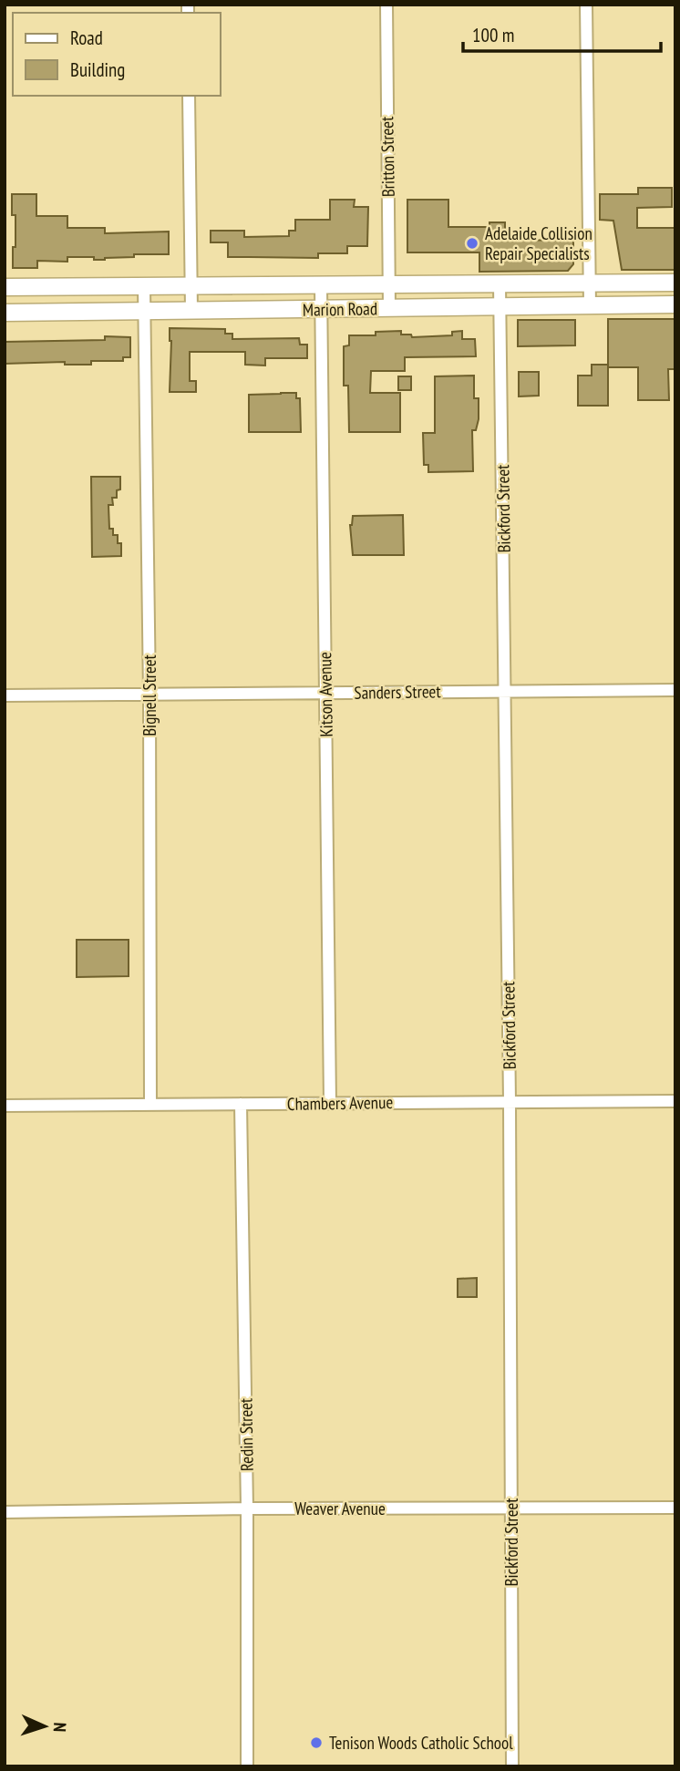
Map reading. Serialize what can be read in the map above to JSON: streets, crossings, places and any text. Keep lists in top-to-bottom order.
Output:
{
  "streets": {
    "main road": ["Marion Road"],
    "street": [
      "Britton Street",
      "Bickford Street",
      "Sanders Street",
      "Kitson Avenue",
      "Bignell Street",
      "Chambers Avenue",
      "Redin Street",
      "Weaver Avenue"
    ]
  },
  "crossings": [
    ["Britton Street", "Marion Road"],
    ["Marion Road", "Bickford Street"],
    ["Marion Road", "Kitson Avenue"],
    ["Marion Road", "Bignell Street"],
    ["Bickford Street", "Sanders Street"],
    ["Bickford Street", "Chambers Avenue"],
    ["Bickford Street", "Weaver Avenue"],
    ["Sanders Street", "Kitson Avenue"],
    ["Sanders Street", "Bignell Street"],
    ["Kitson Avenue", "Chambers Avenue"],
    ["Bignell Street", "Chambers Avenue"],
    ["Chambers Avenue", "Redin Street"],
    ["Redin Street", "Weaver Avenue"]
  ],
  "places": ["Adelaide Collision Repair Specialists", "Tenison Woods Catholic School"],
  "legend": ["Road", "Building"],
  "scale_bar": "100 m",
  "north": "right"
}
